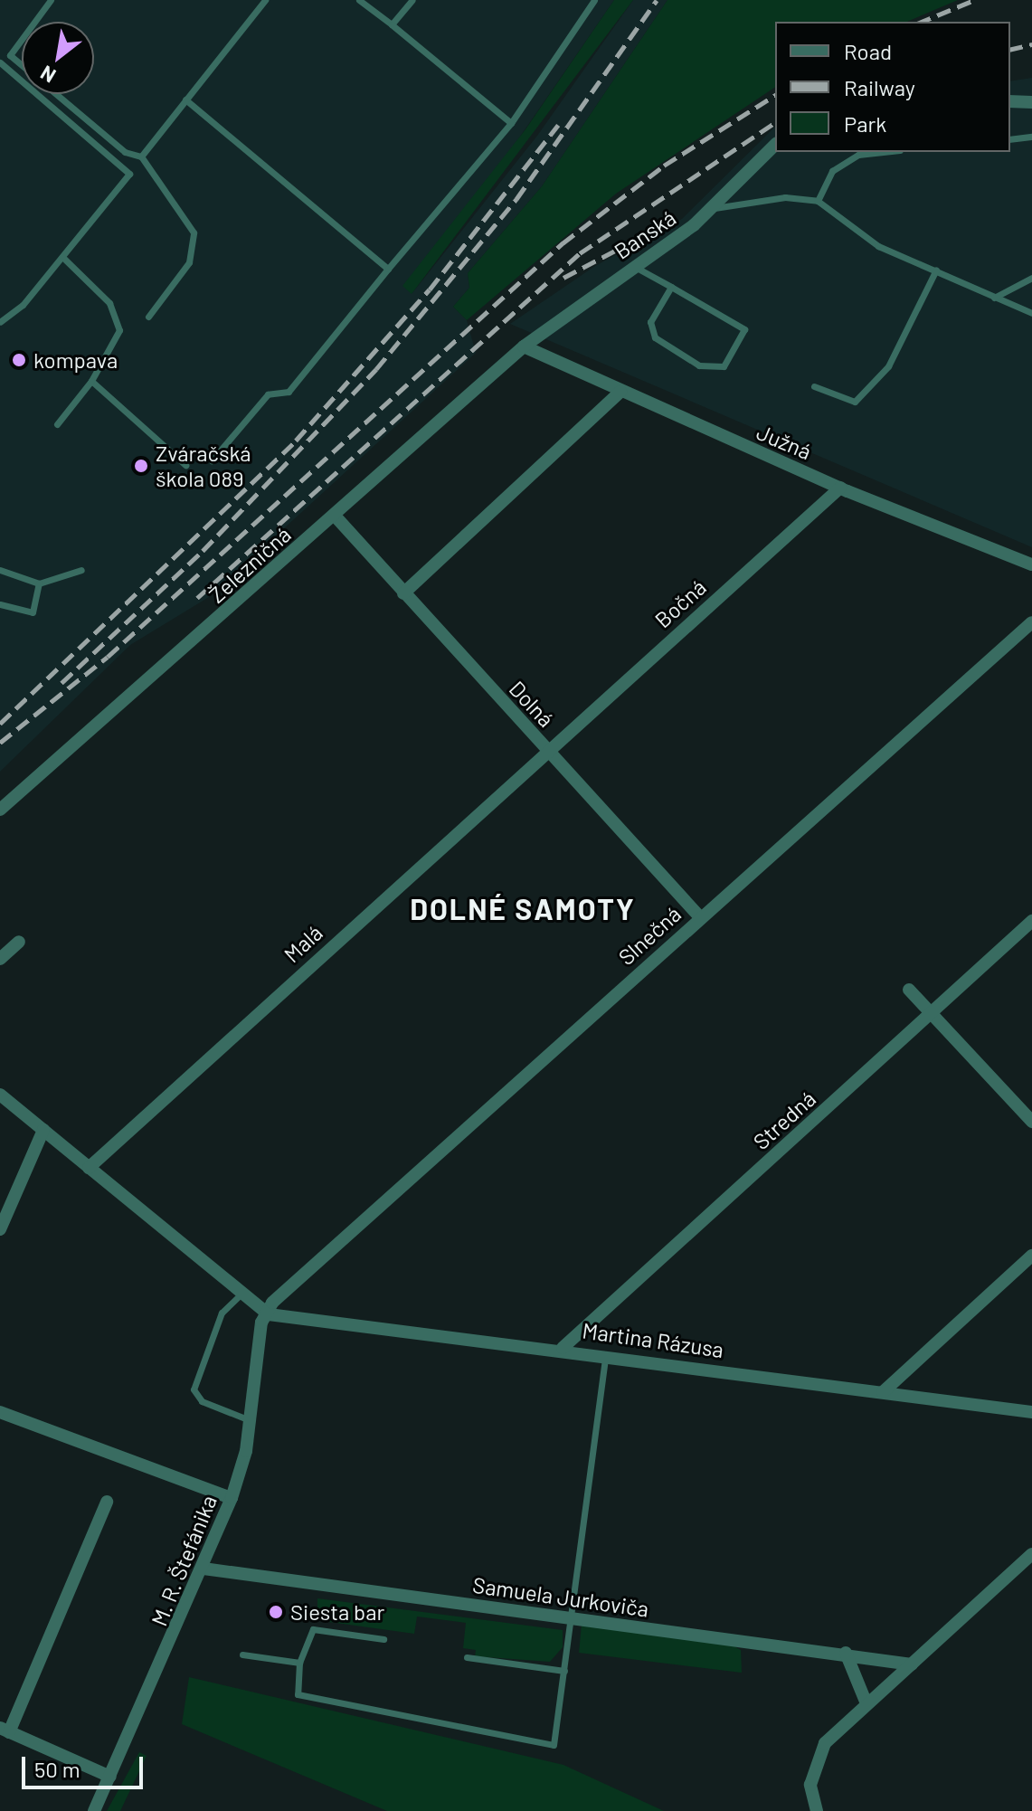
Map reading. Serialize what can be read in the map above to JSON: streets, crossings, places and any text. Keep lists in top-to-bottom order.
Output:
{
  "streets": {
    "street": [
      "Banská",
      "Južná",
      "Železničná",
      "Bočná",
      "Dolná",
      "Slnečná",
      "Malá",
      "Stredná",
      "Martina Rázusa",
      "M. R. Štefánika",
      "Samuela Jurkoviča"
    ]
  },
  "crossings": [
    ["Banská", "Južná"],
    ["Banská", "Železničná"],
    ["Južná", "Železničná"],
    ["Južná", "Bočná"],
    ["Železničná", "Dolná"],
    ["Bočná", "Dolná"],
    ["Bočná", "Malá"],
    ["Dolná", "Slnečná"],
    ["Dolná", "Malá"],
    ["Slnečná", "Martina Rázusa"],
    ["Slnečná", "M. R. Štefánika"],
    ["Stredná", "Martina Rázusa"],
    ["Martina Rázusa", "M. R. Štefánika"],
    ["M. R. Štefánika", "Samuela Jurkoviča"]
  ],
  "districts": ["DOLNÉ SAMOTY"],
  "places": ["kompava", "Zváračská škola 089", "Siesta bar"],
  "legend": ["Road", "Railway", "Park"],
  "scale_bar": "50 m",
  "north": "bottom left"
}
